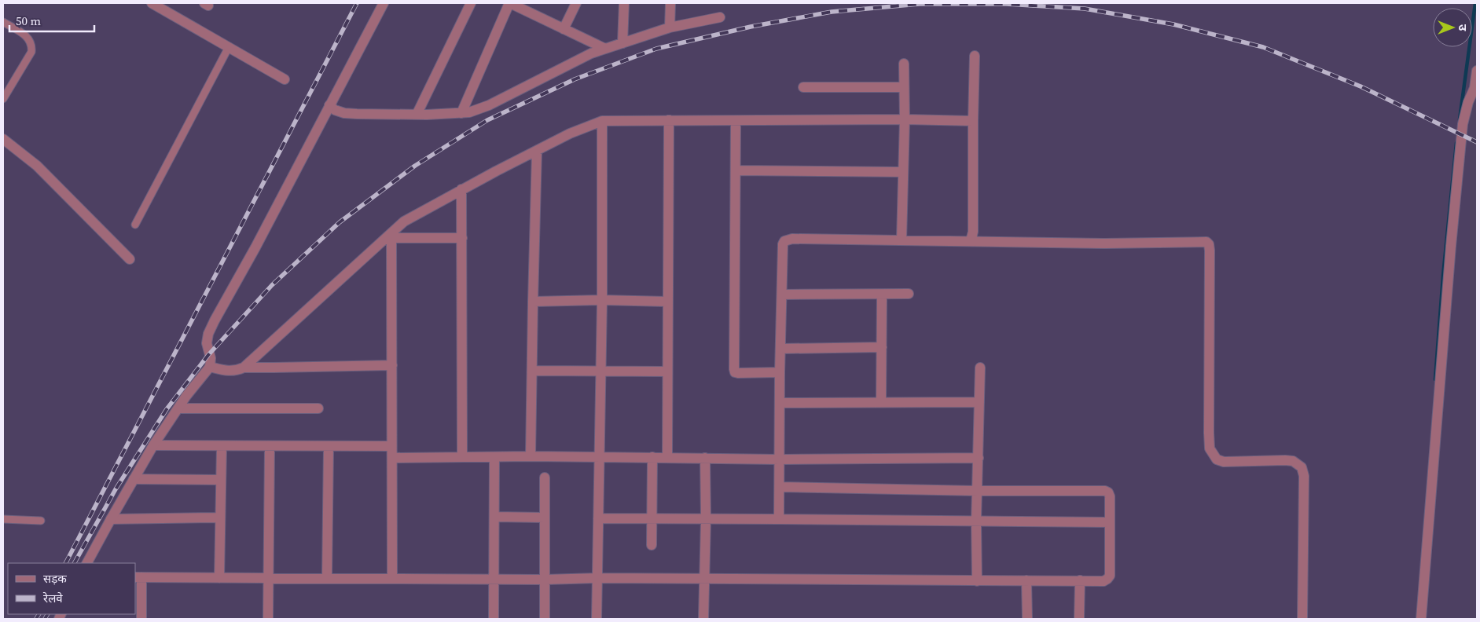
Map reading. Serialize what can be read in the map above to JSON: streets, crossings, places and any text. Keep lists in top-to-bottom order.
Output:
{
  "legend": ["सड़क", "रेलवे"],
  "scale_bar": "50 m",
  "north": "right"
}
